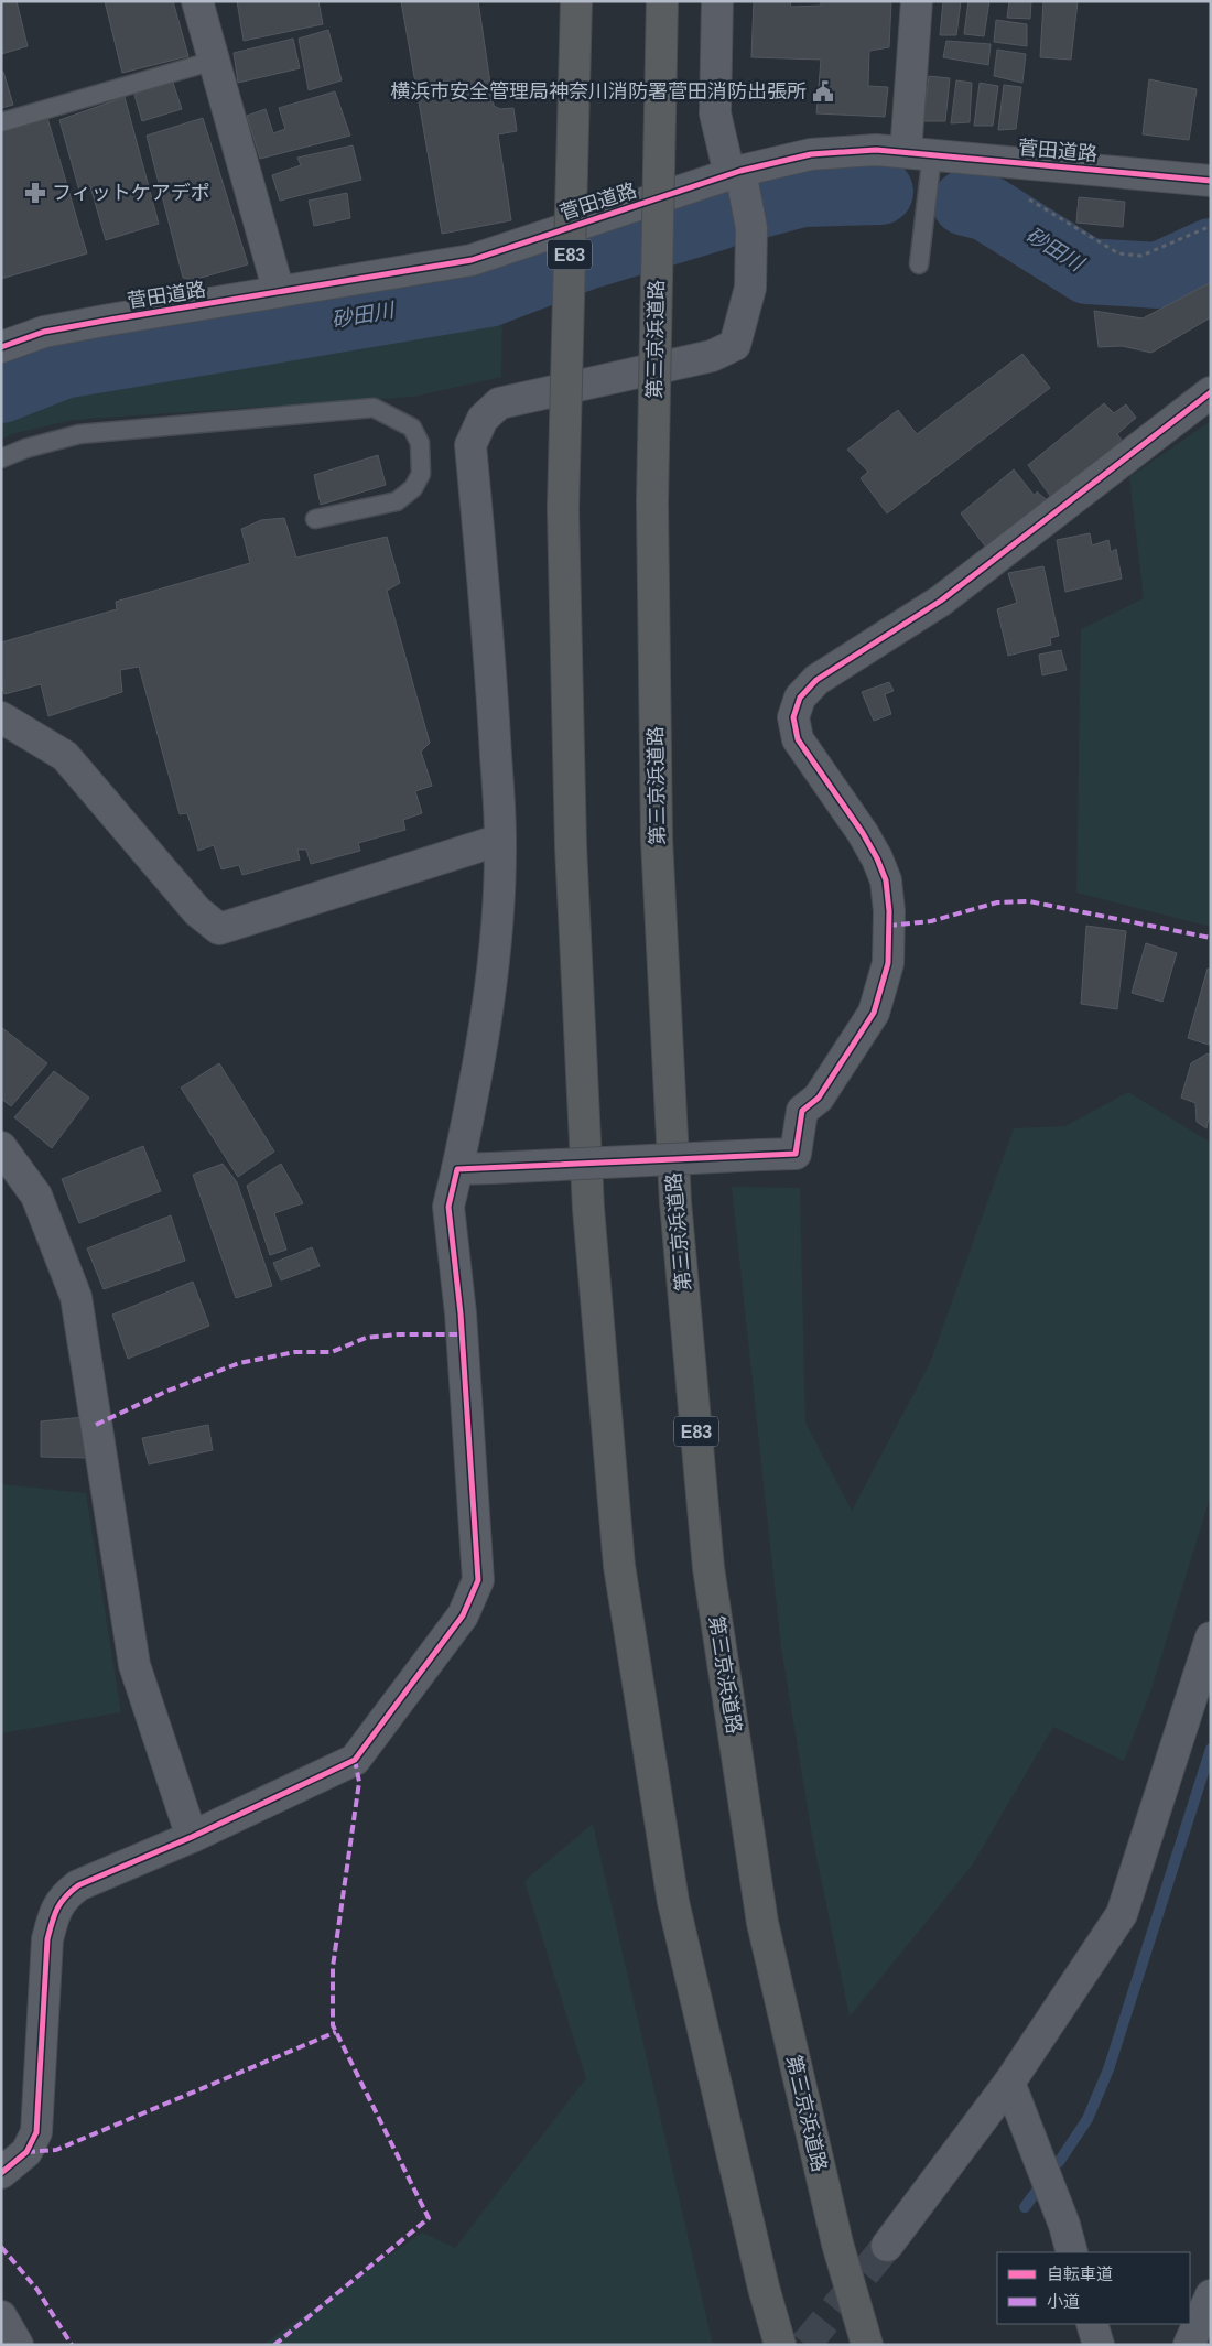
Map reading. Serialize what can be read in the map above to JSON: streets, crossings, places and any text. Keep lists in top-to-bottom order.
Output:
{
  "streets": {
    "highway": ["E83", "第三京浜道路"],
    "street": ["菅田道路"]
  },
  "water": ["砂田川"],
  "places": {
    "public building": ["横浜市安全管理局神奈川消防署菅田消防出張所"],
    "pharmacy": ["フィットケアデポ"]
  },
  "legend": ["自転車道", "小道"]
}
